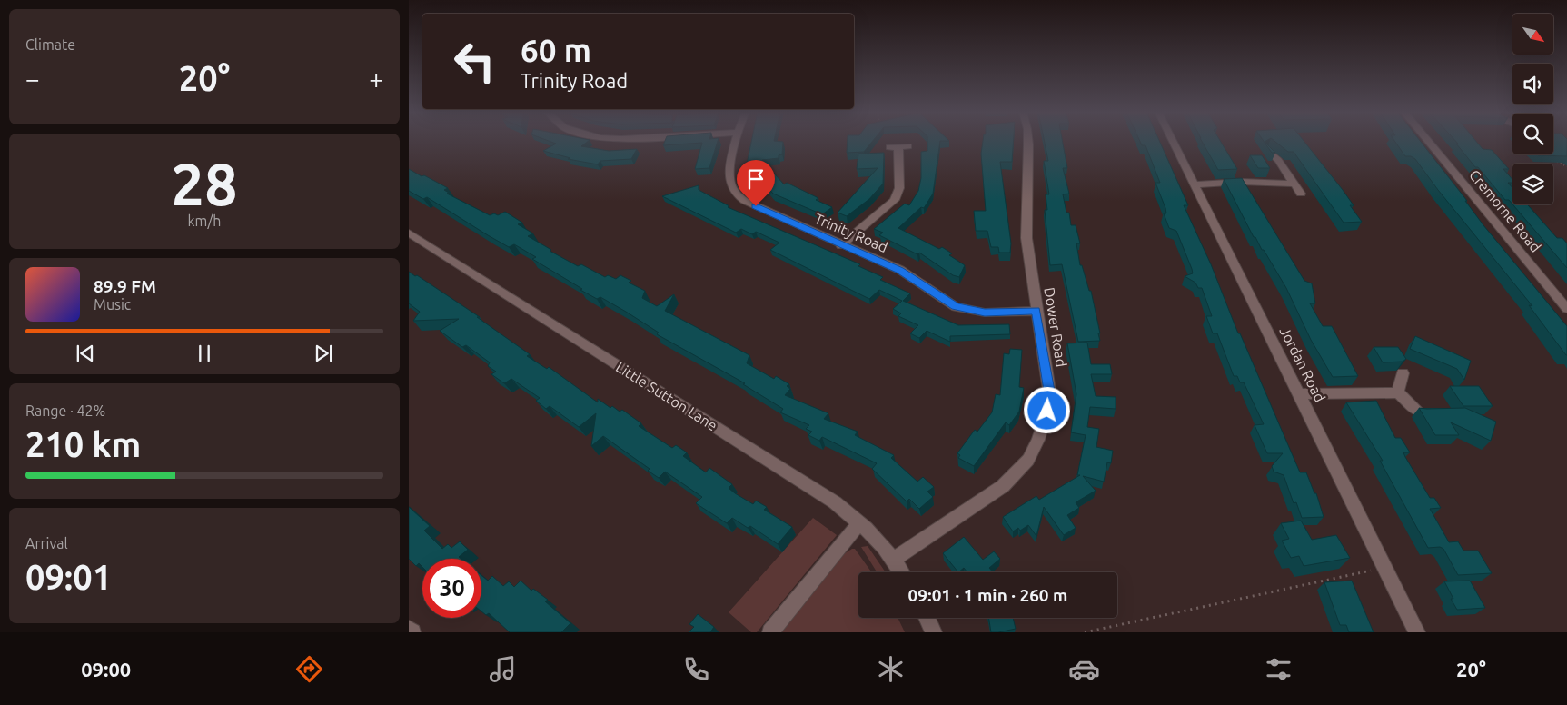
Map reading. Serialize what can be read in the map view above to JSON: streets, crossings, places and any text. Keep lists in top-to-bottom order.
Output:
{
  "streets": {
    "street": [
      "Cremorne Road",
      "Trinity Road",
      "Dower Road",
      "Jordan Road",
      "Little Sutton Lane"
    ]
  },
  "crossings": [
    ["Trinity Road", "Dower Road"],
    ["Dower Road", "Little Sutton Lane"]
  ],
  "north": "bottom right",
  "page": {
    "tile": [
      "Climate",
      ["28", "km/h"],
      ["Range · 42%", "210 km"],
      ["Arrival", "09:01"]
    ],
    "turn": ["60 m", "Trinity Road"],
    "heat": ["−", "20°", "+"],
    "song": ["89.9 FM", "Music"],
    "limit": "30",
    "trip": "09:01 · 1 min · 260 m",
    "tabs": ["09:00", "20°"]
  }
}
